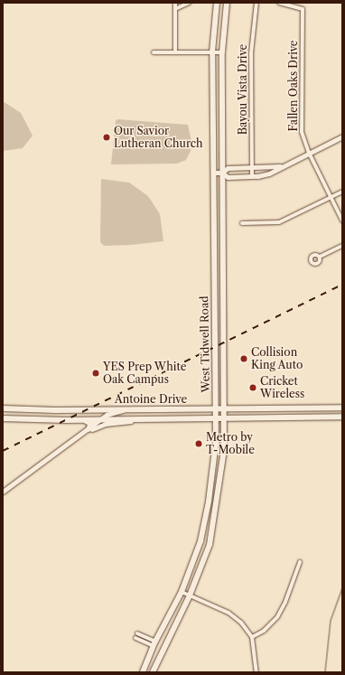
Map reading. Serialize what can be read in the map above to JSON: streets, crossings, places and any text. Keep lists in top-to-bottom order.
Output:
{
  "streets": {
    "main road": ["West Tidwell Road", "Antoine Drive"],
    "street": ["Fallen Oaks Drive", "Bayou Vista Drive"]
  },
  "crossings": [
    ["West Tidwell Road", "Antoine Drive"]
  ],
  "places": [
    "Our Savior Lutheran Church",
    "Collision King Auto",
    "YES Prep White Oak Campus",
    "Cricket Wireless",
    "Metro by T-Mobile"
  ]
}
